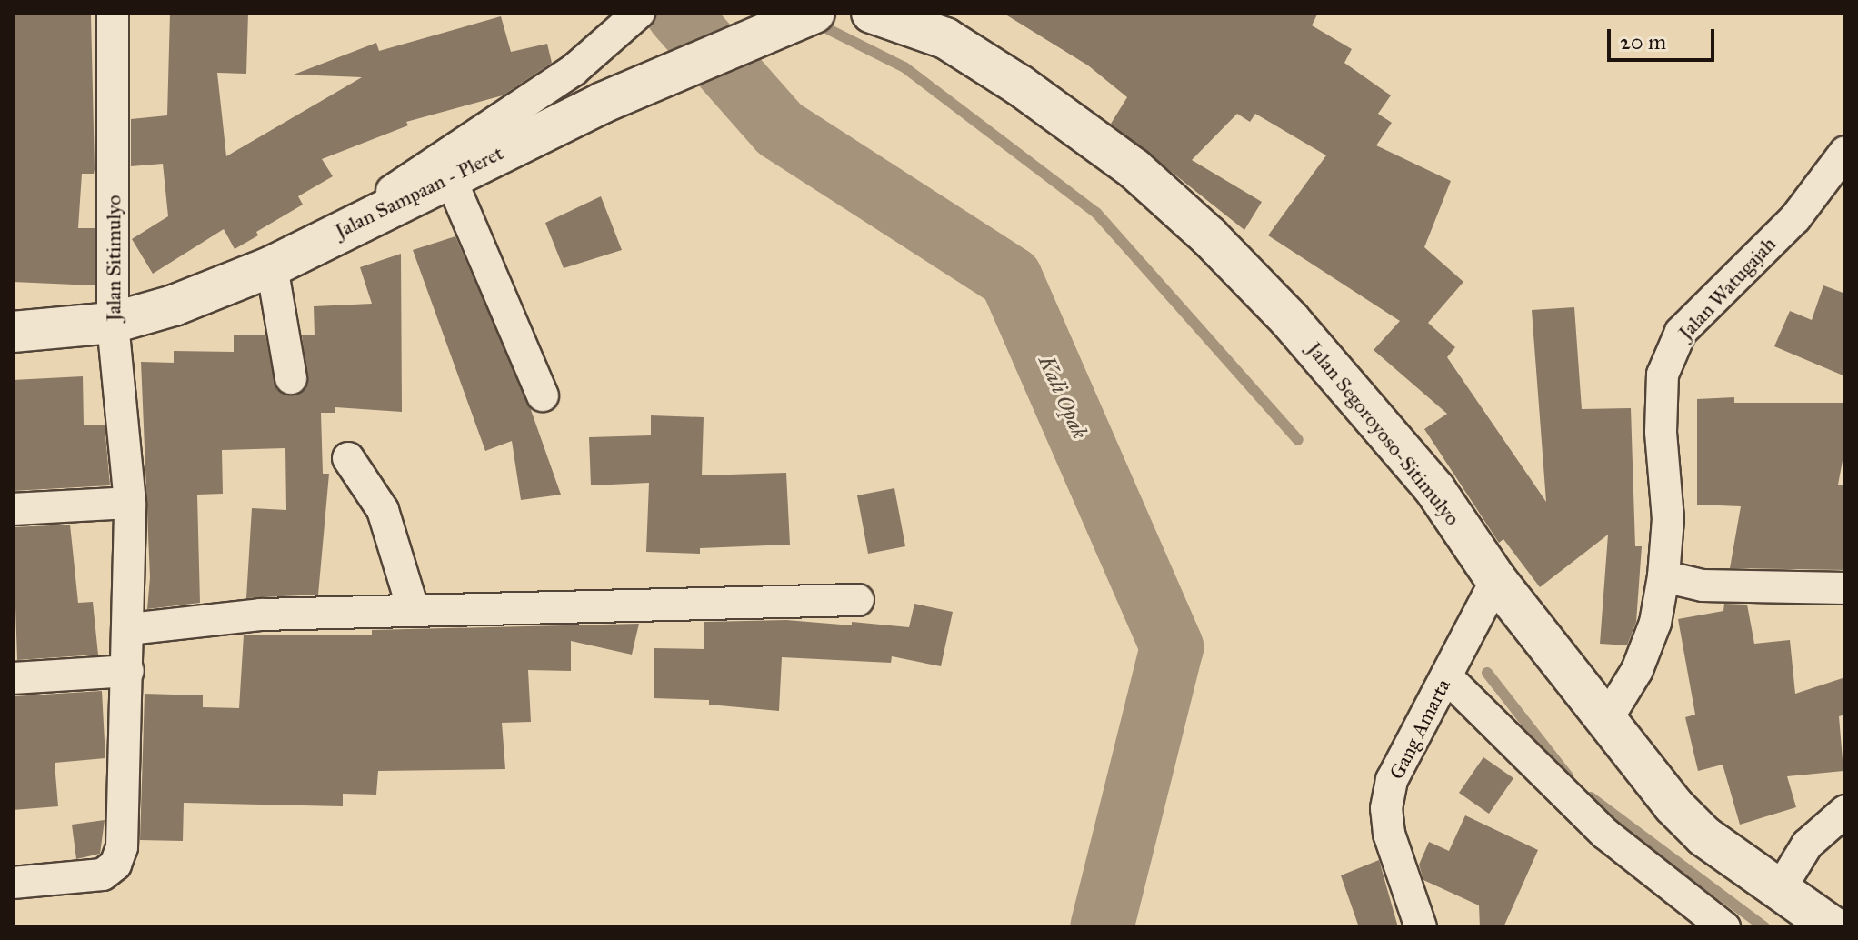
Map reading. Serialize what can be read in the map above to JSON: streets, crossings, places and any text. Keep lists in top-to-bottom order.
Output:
{
  "streets": {
    "main road": ["Jalan Sampaan - Pleret", "Jalan Segoroyoso-Sitimulyo"],
    "street": ["Jalan Sitimulyo", "Jalan Watugajah", "Gang Amarta"]
  },
  "crossings": [
    ["Jalan Sampaan - Pleret", "Jalan Sitimulyo"],
    ["Jalan Watugajah", "Jalan Segoroyoso-Sitimulyo"],
    ["Jalan Segoroyoso-Sitimulyo", "Gang Amarta"]
  ],
  "water": ["Kali Opak"],
  "scale_bar": "20 m"
}
